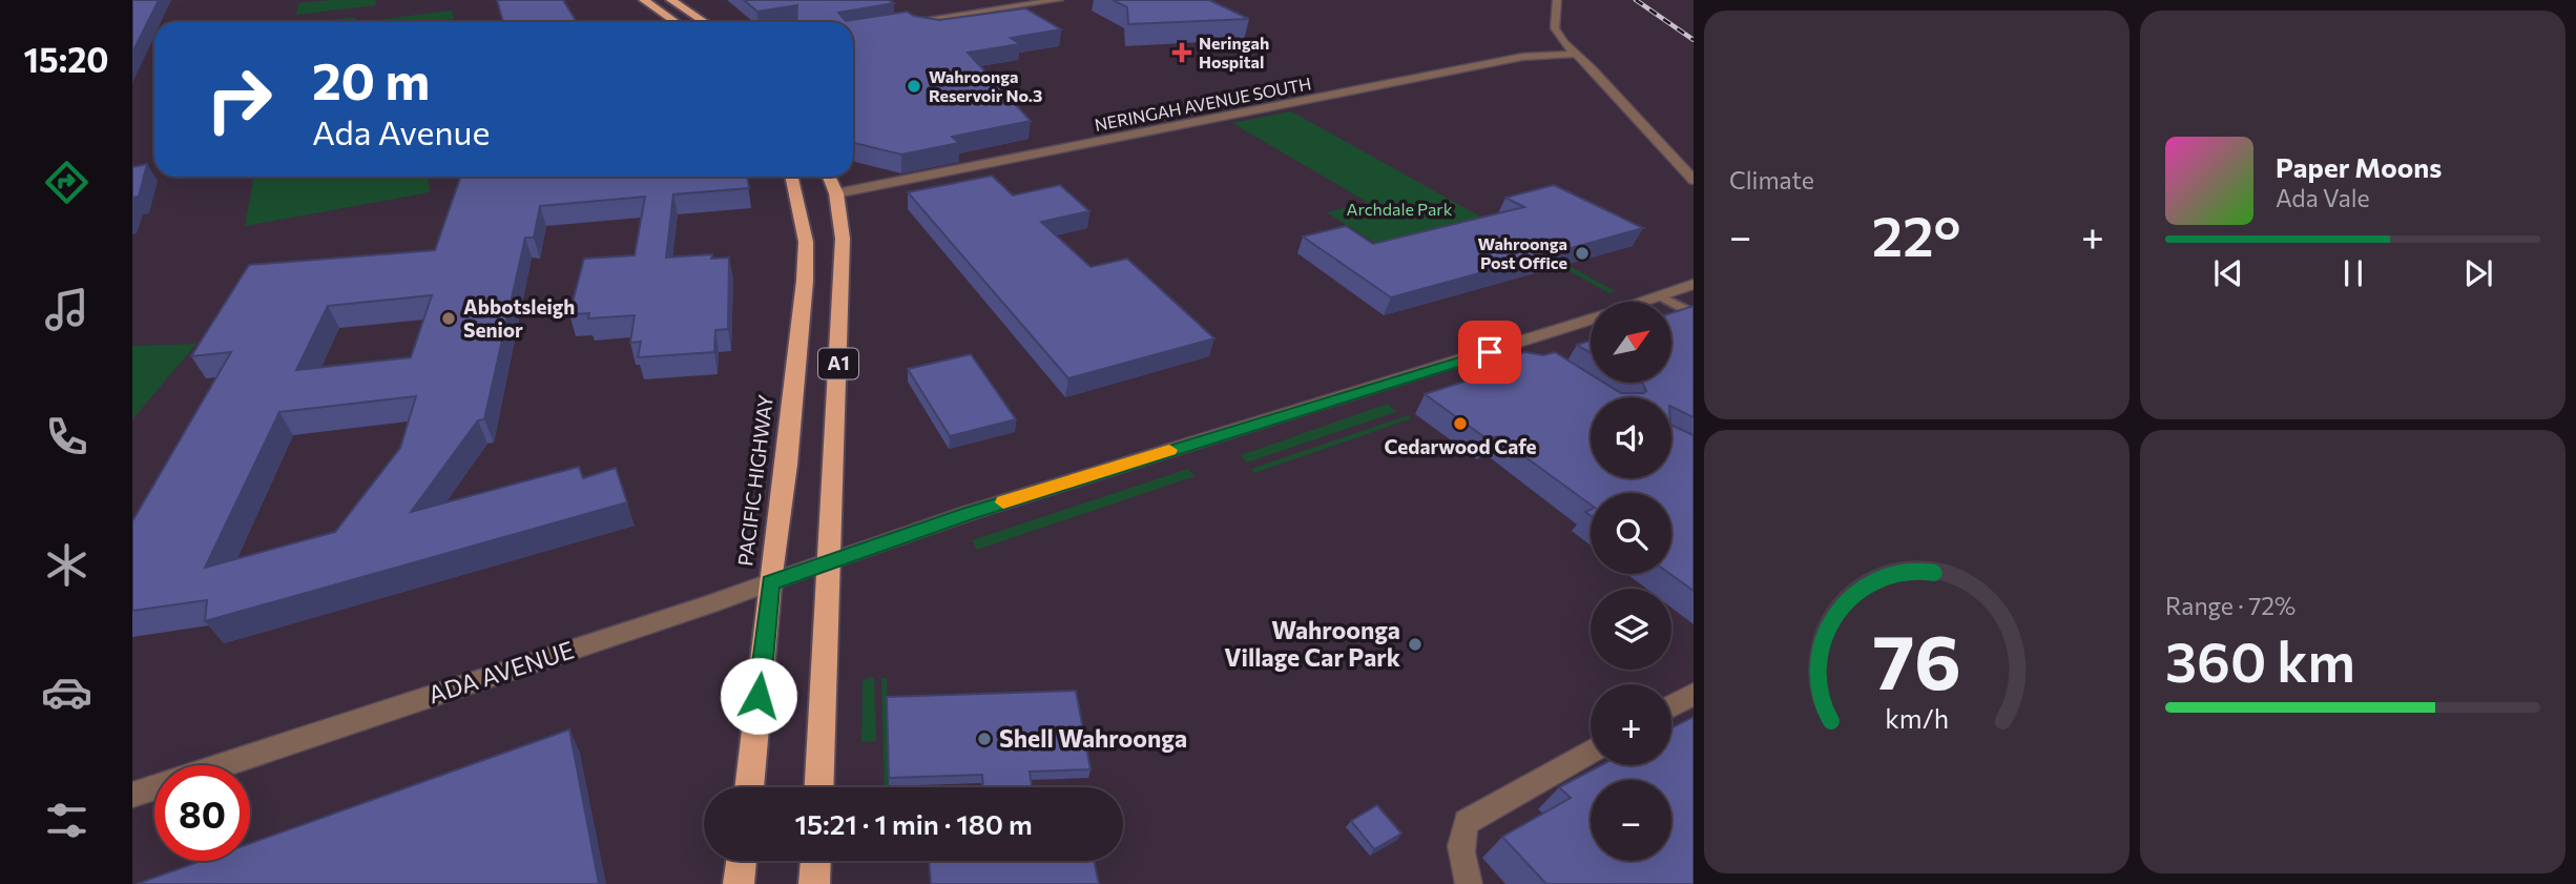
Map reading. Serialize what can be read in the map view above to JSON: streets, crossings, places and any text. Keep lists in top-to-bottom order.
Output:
{
  "streets": {
    "highway": ["A1", "PACIFIC HIGHWAY"],
    "street": ["NERINGAH AVENUE SOUTH", "ADA AVENUE"]
  },
  "crossings": [
    ["NERINGAH AVENUE SOUTH", "A1"],
    ["A1", "ADA AVENUE"],
    ["PACIFIC HIGHWAY", "ADA AVENUE"]
  ],
  "parks": ["Archdale Park"],
  "places": {
    "health": ["Neringah Hospital"],
    "other": [
      "Wahroonga Reservoir No.3",
      "Wahroonga Post Office",
      "Abbotsleigh Senior",
      "Cedarwood Cafe",
      "Wahroonga Village Car Park",
      "Shell Wahroonga"
    ]
  },
  "north": "top right",
  "page": {
    "tabs": "15:20",
    "tile": [
      "Climate",
      ["Range · 72%", "360 km"]
    ],
    "turn": ["20 m", "Ada Avenue"],
    "song": ["Paper Moons", "Ada Vale"],
    "heat": ["−", "22°", "+"],
    "map_buttons": ["+", "−"],
    "limit": "80",
    "trip": "15:21 · 1 min · 180 m",
    "gauge": ["76", "km/h"]
  }
}
